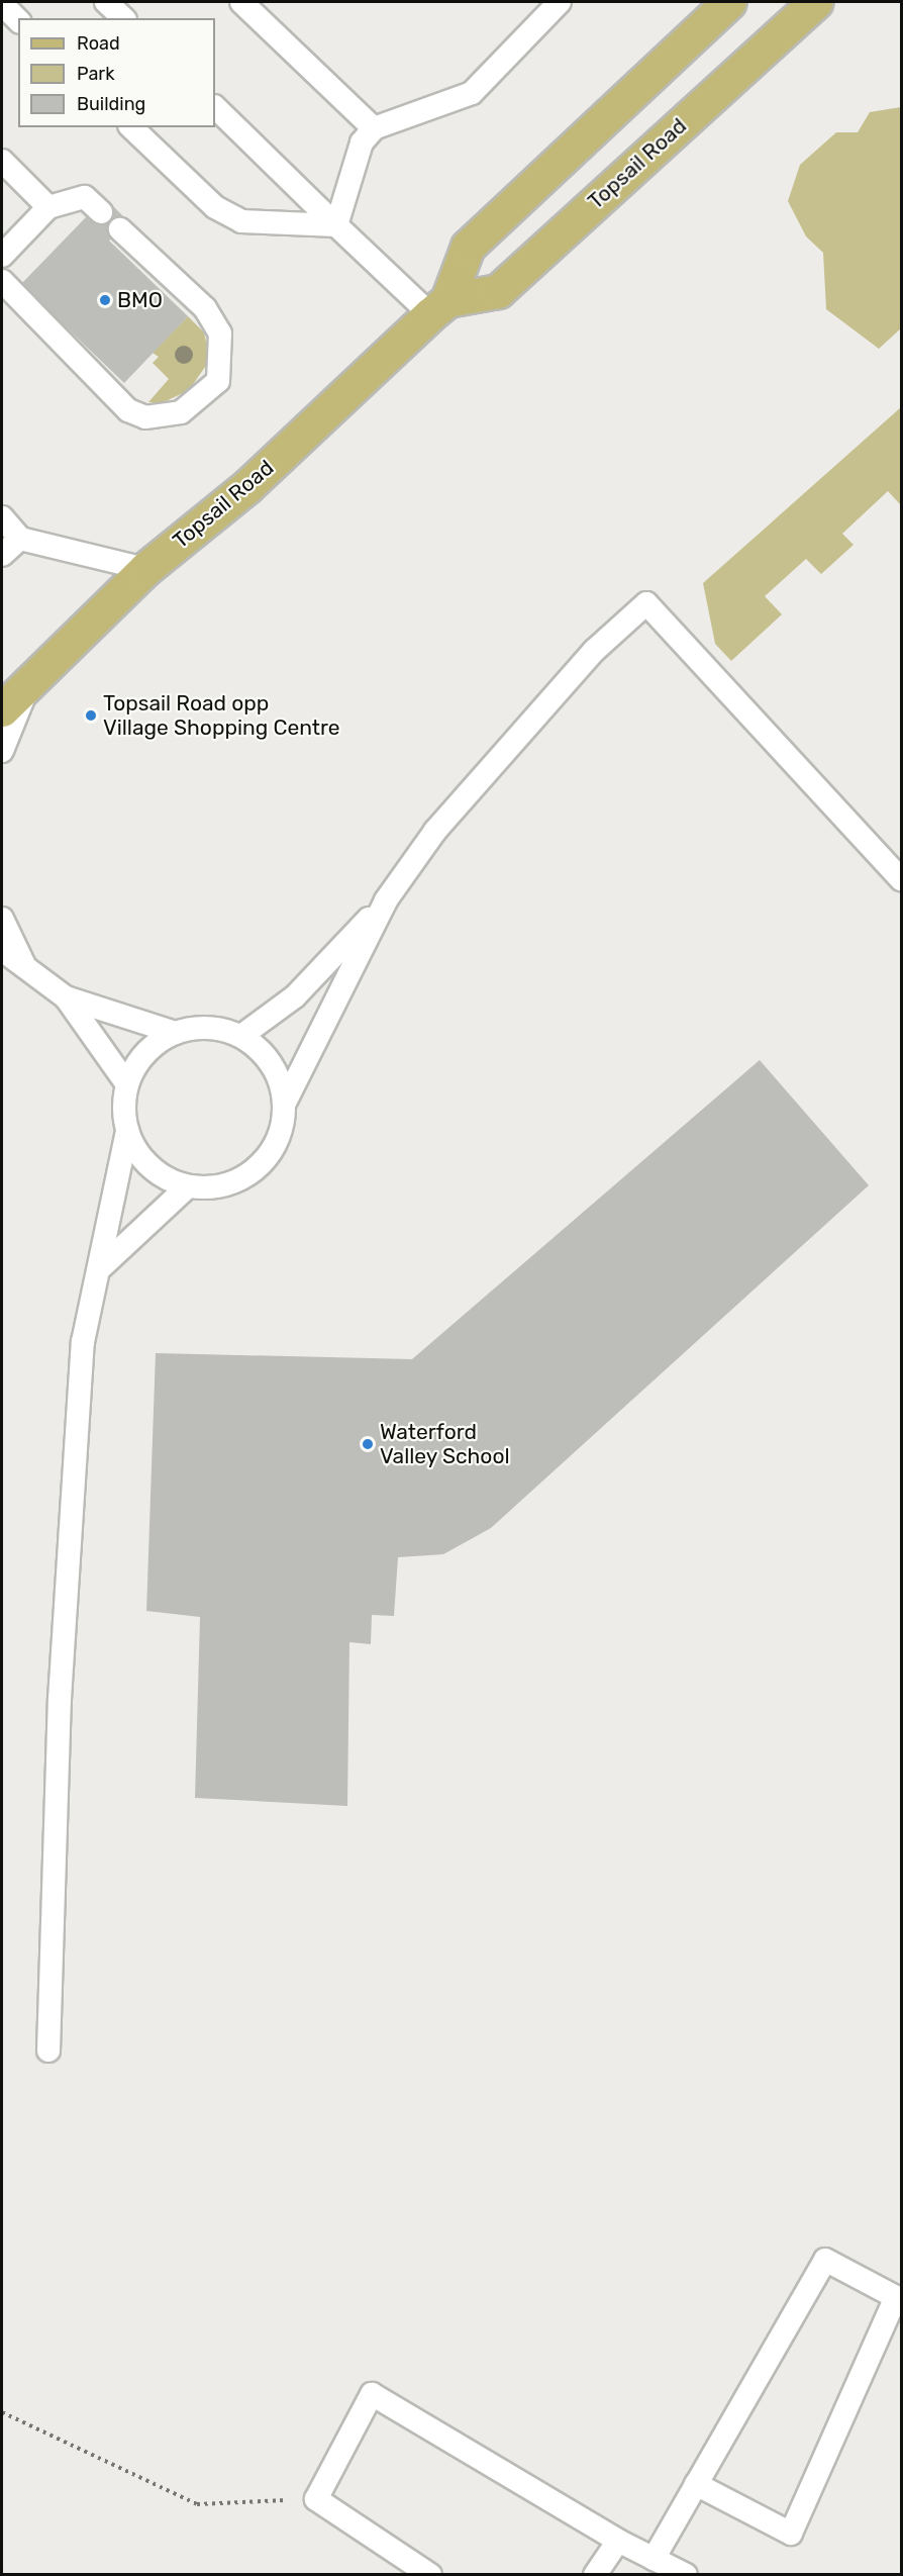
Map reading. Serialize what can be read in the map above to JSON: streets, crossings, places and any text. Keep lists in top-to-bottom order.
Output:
{
  "streets": {
    "main road": ["Topsail Road"]
  },
  "places": ["BMO", "Topsail Road opp Village Shopping Centre", "Waterford Valley School"],
  "legend": ["Road", "Park", "Building"]
}
